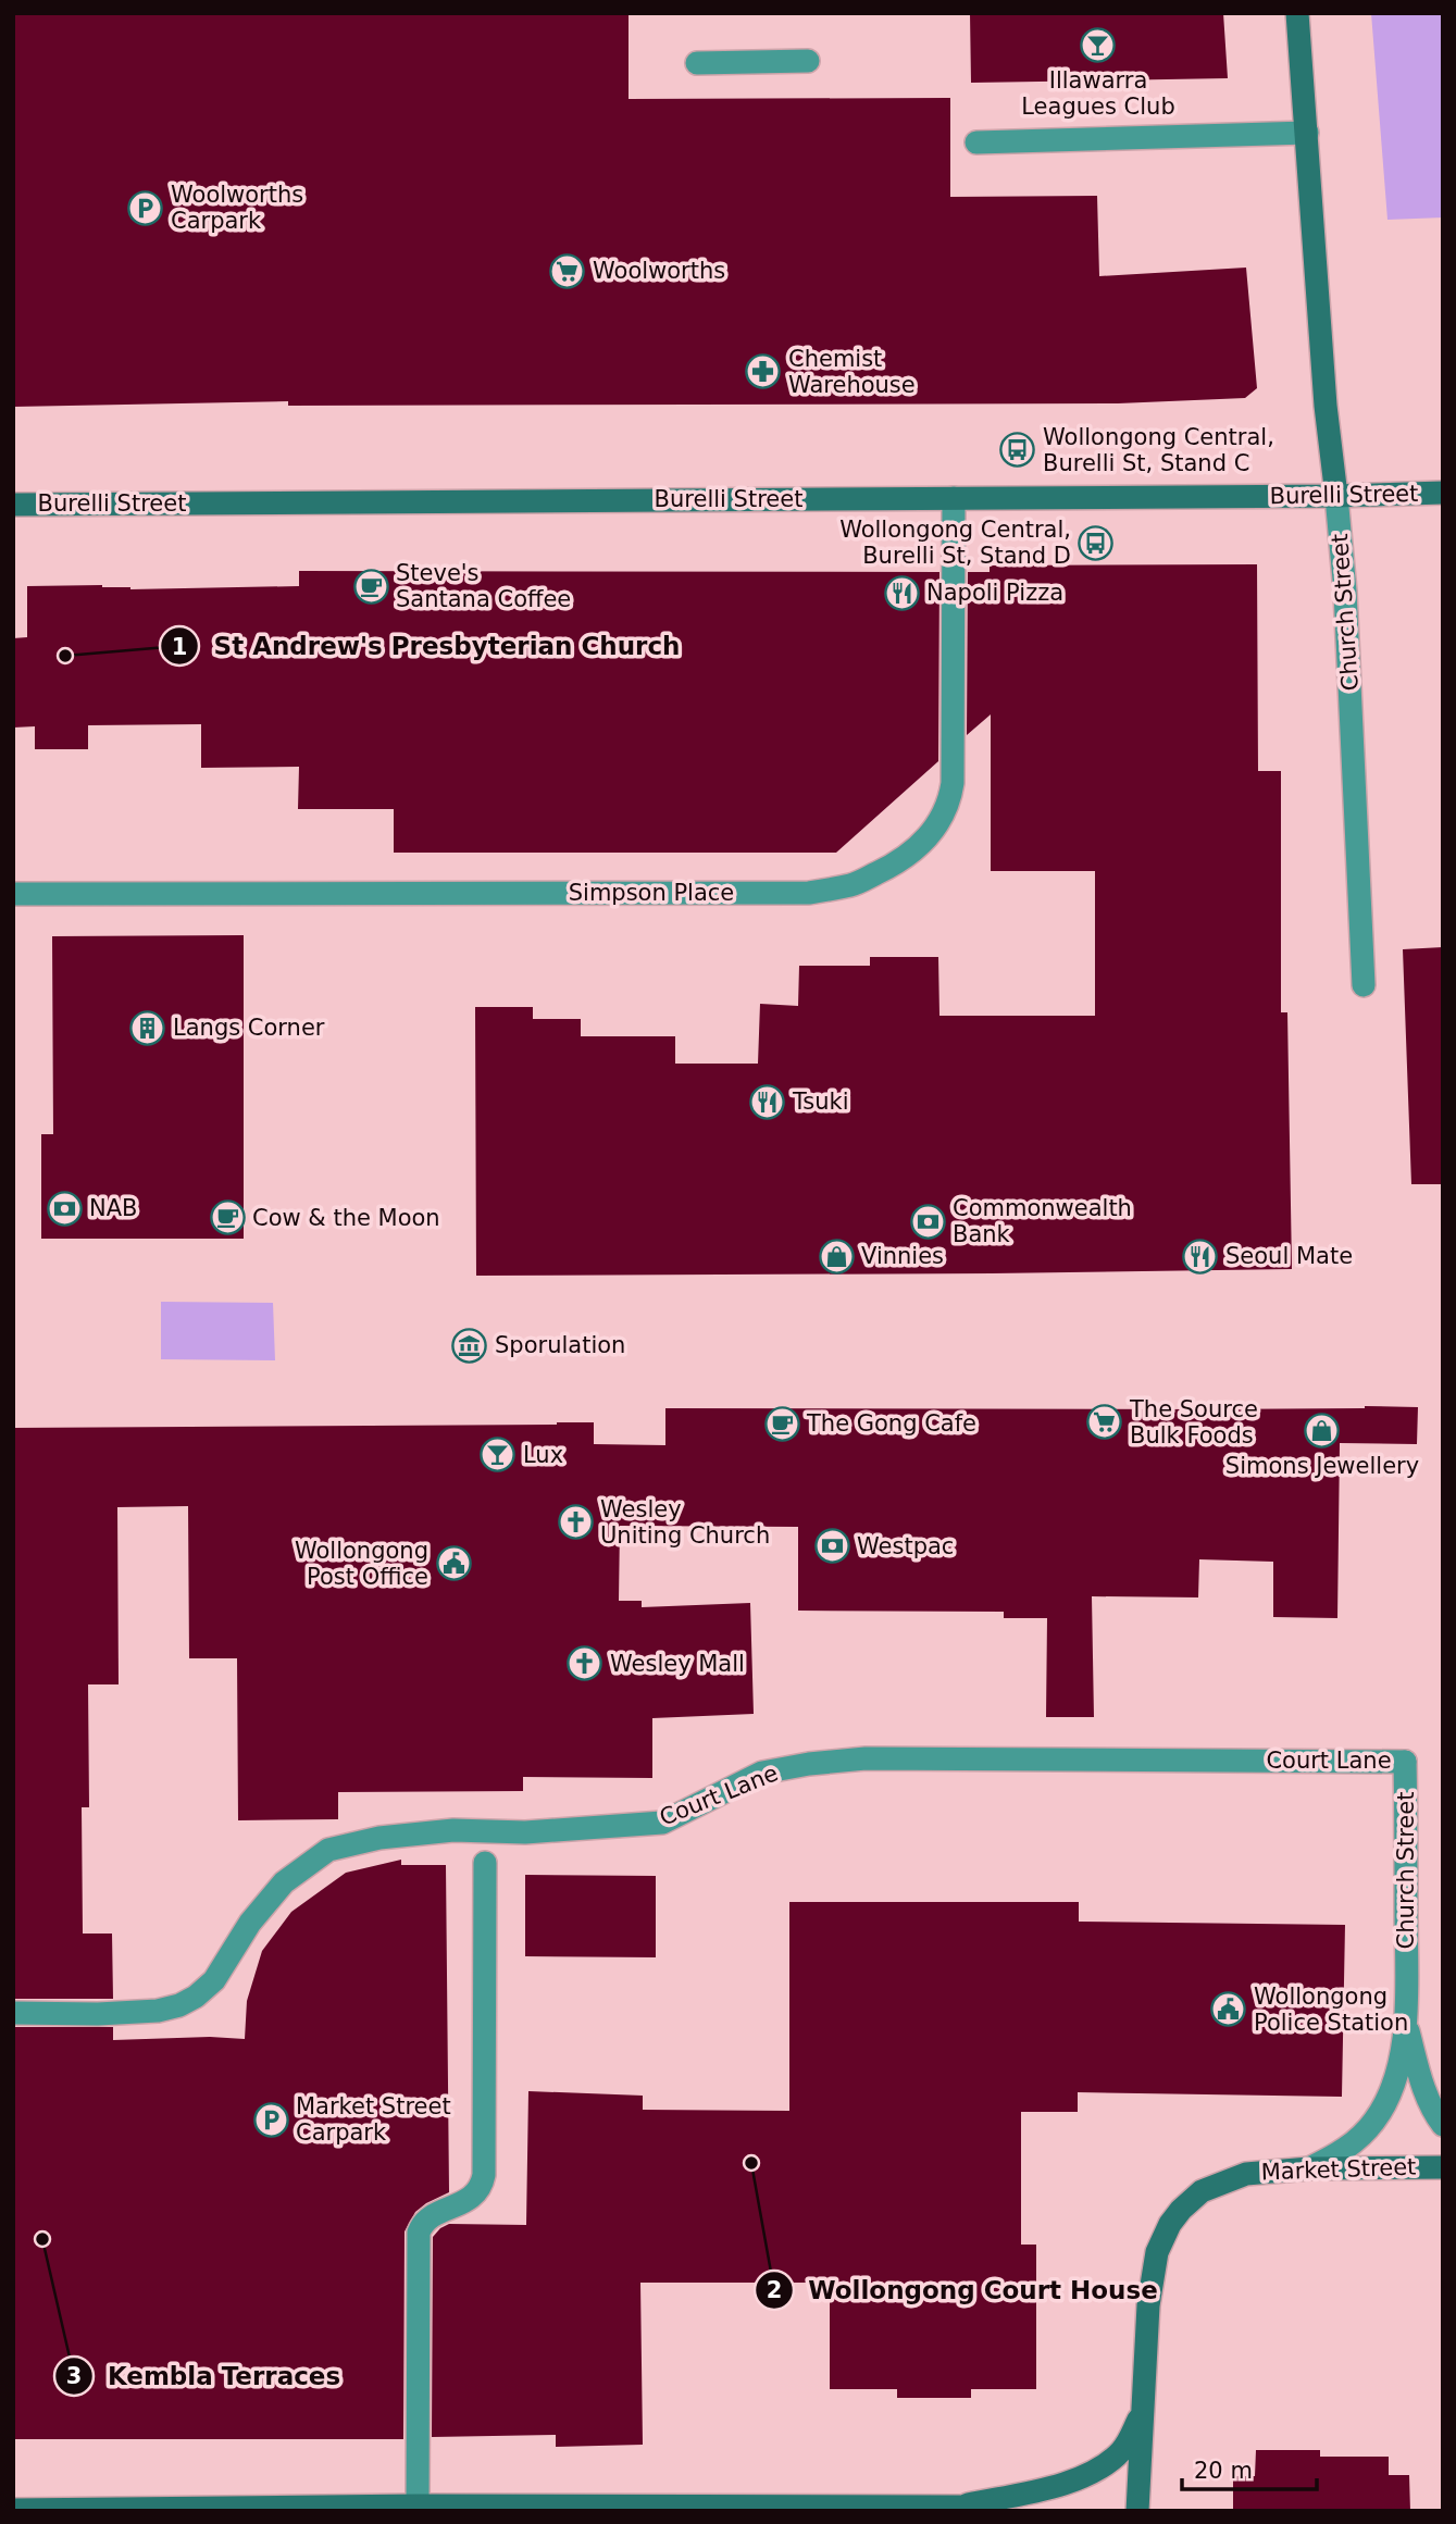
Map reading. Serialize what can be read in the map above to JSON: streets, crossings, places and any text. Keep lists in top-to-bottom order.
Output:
{
  "streets": {
    "street": [
      "Burelli Street",
      "Church Street",
      "Simpson Place",
      "Court Lane",
      "Market Street"
    ]
  },
  "crossings": [
    ["Burelli Street", "Church Street"],
    ["Burelli Street", "Simpson Place"],
    ["Church Street", "Court Lane"],
    ["Church Street", "Market Street"]
  ],
  "places": {
    "bar": ["Illawarra Leagues Club", "Lux"],
    "parking": ["Woolworths Carpark", "Market Street Carpark"],
    "supermarket": ["Woolworths", "The Source Bulk Foods"],
    "pharmacy": ["Chemist Warehouse"],
    "bus stop": ["Wollongong Central, Burelli St, Stand C", "Wollongong Central, Burelli St, Stand D"],
    "cafe": ["Steve's Santana Coffee", "Cow & the Moon", "The Gong Cafe"],
    "restaurant": ["Napoli Pizza", "Tsuki", "Seoul Mate"],
    "other": ["St Andrew's Presbyterian Church", "Wollongong Court House", "Kembla Terraces"],
    "building": ["Langs Corner"],
    "bank": ["NAB", "Commonwealth Bank", "Westpac"],
    "shop": ["Vinnies", "Simons Jewellery"],
    "museum": ["Sporulation"],
    "church": ["Wesley Uniting Church", "Wesley Mall"],
    "public building": ["Wollongong Post Office", "Wollongong Police Station"]
  },
  "scale_bar": "20 m"
}
